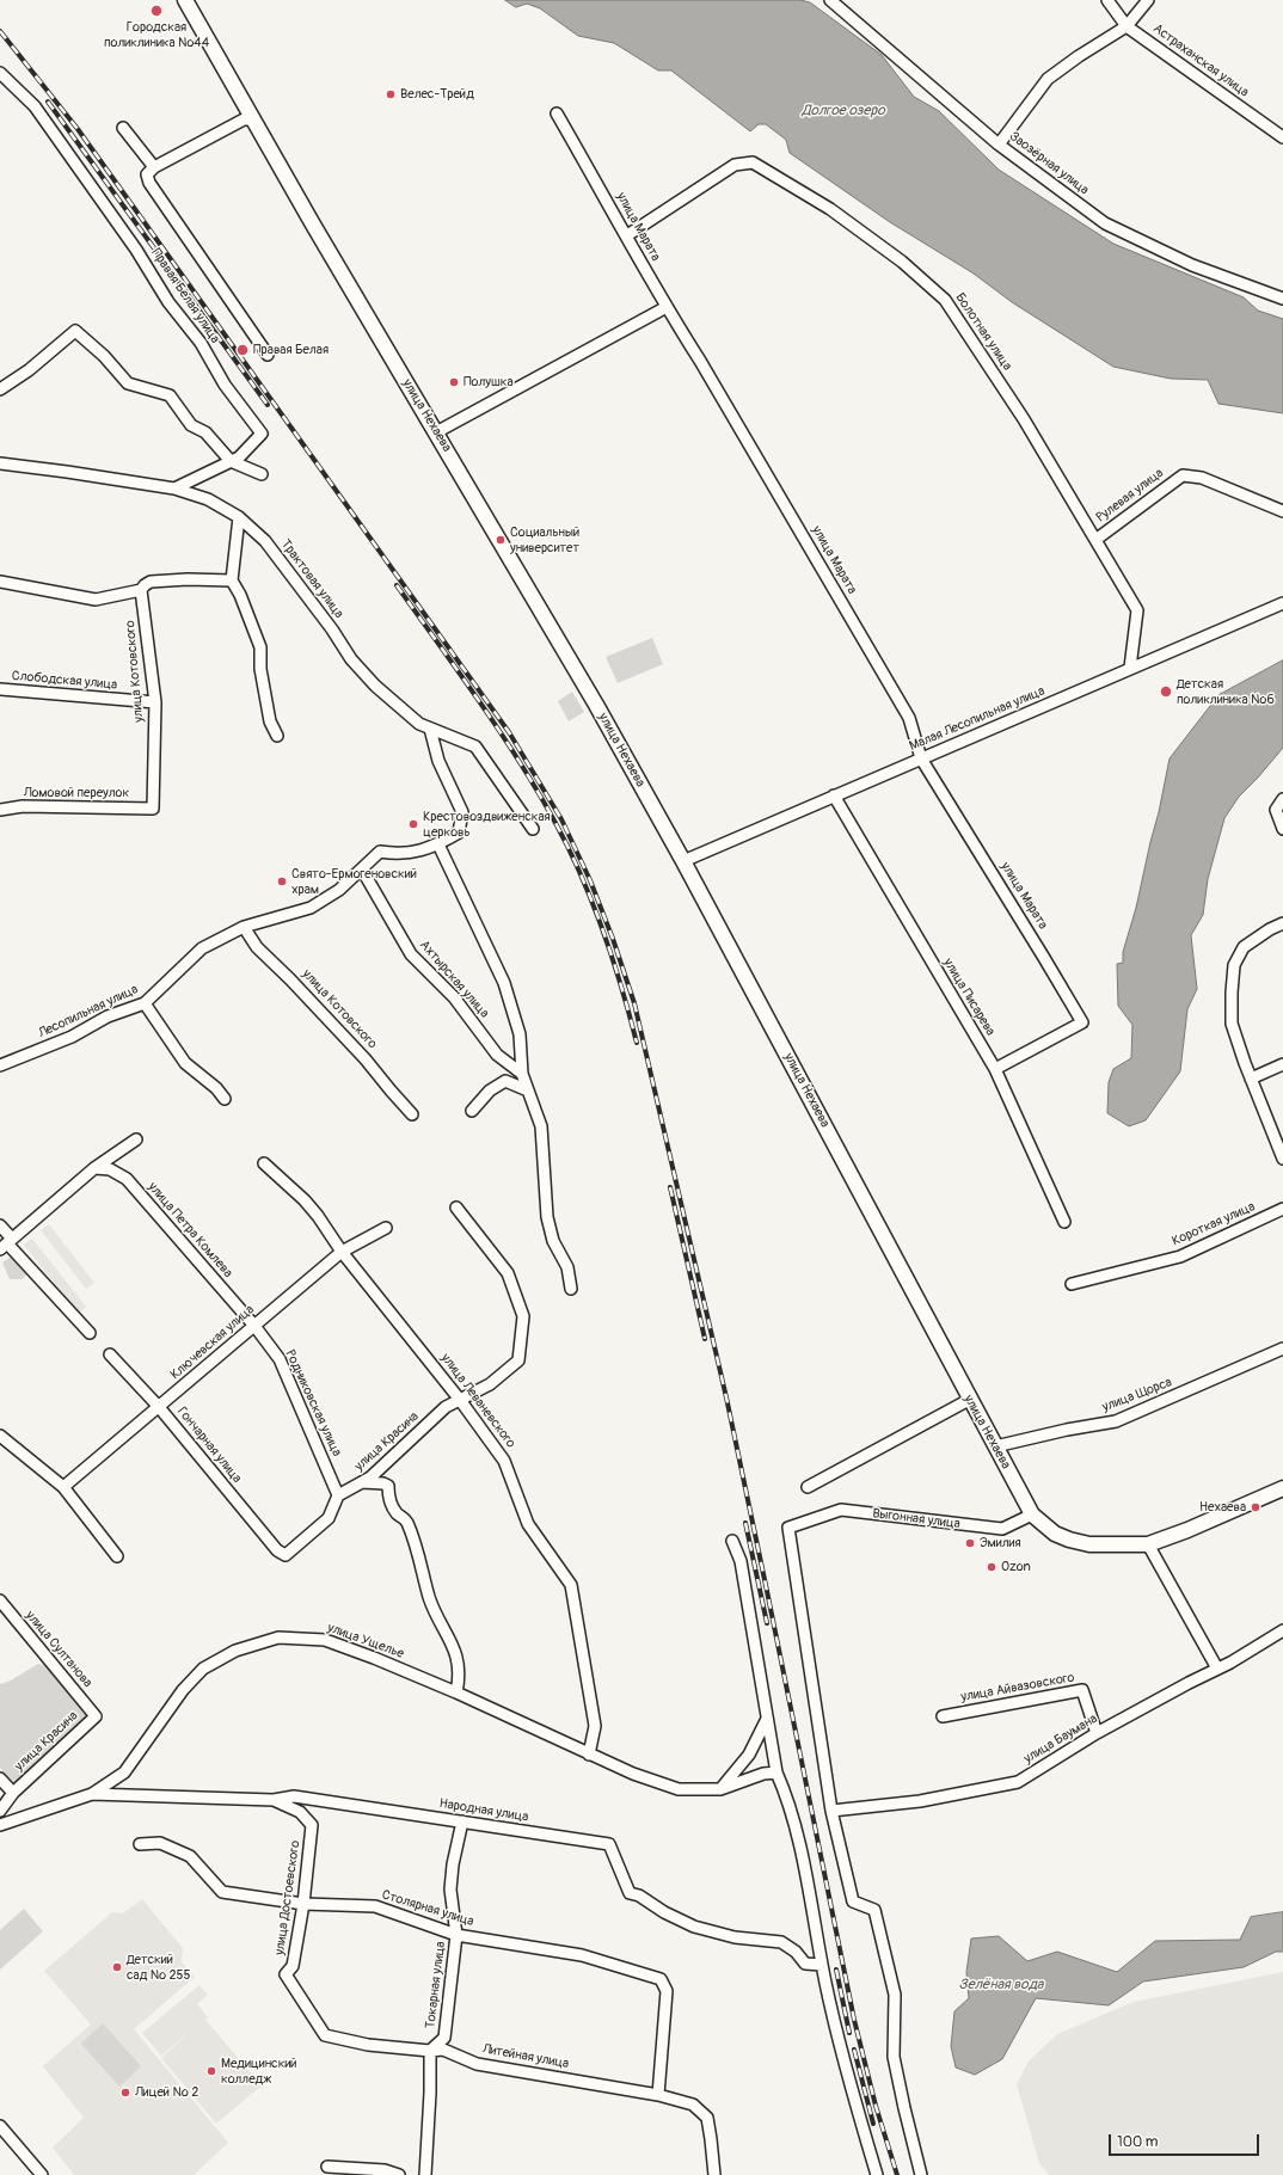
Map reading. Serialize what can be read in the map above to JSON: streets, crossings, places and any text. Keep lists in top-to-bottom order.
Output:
{
  "streets": {
    "street": [
      "Астраханская улица",
      "Заозёрная улица",
      "улица Марата",
      "Правая Белая улица",
      "Болотная улица",
      "улица Нехаева",
      "Рулевая улица",
      "Трактовая улица",
      "улица Котовского",
      "Слободская улица",
      "Малая Лесопильная улица",
      "Ломовой переулок",
      "Ахтырская улица",
      "улица Писарева",
      "Лесопильная улица",
      "Короткая улица",
      "улица Петра Комлева",
      "Ключевская улица",
      "улица Щорса",
      "улица Леваневского",
      "Родниковская улица",
      "улица Красина",
      "Гончарная улица",
      "Выгонная улица",
      "улица Ущелье",
      "улица Султанова",
      "улица Айвазовского",
      "улица Баумана",
      "Народная улица",
      "улица Достоевского",
      "Столярная улица",
      "Токарная улица",
      "Литейная улица"
    ]
  },
  "crossings": [
    ["улица Марата", "Болотная улица"],
    ["улица Марата", "Малая Лесопильная улица"],
    ["улица Марата", "улица Писарева"],
    ["Правая Белая улица", "Трактовая улица"],
    ["Болотная улица", "Рулевая улица"],
    ["Болотная улица", "Малая Лесопильная улица"],
    ["улица Нехаева", "Малая Лесопильная улица"],
    ["улица Нехаева", "улица Щорса"],
    ["улица Нехаева", "Выгонная улица"],
    ["Трактовая улица", "Лесопильная улица"],
    ["улица Котовского", "Слободская улица"],
    ["улица Котовского", "Ломовой переулок"],
    ["улица Котовского", "Лесопильная улица"],
    ["Малая Лесопильная улица", "улица Писарева"],
    ["Ахтырская улица", "Лесопильная улица"],
    ["улица Петра Комлева", "Ключевская улица"],
    ["улица Петра Комлева", "Родниковская улица"],
    ["Ключевская улица", "улица Леваневского"],
    ["Ключевская улица", "Родниковская улица"],
    ["Ключевская улица", "Гончарная улица"],
    ["улица Леваневского", "улица Красина"],
    ["улица Леваневского", "улица Ущелье"],
    ["Родниковская улица", "улица Красина"],
    ["Родниковская улица", "Гончарная улица"],
    ["улица Красина", "Гончарная улица"],
    ["улица Красина", "улица Султанова"],
    ["Выгонная улица", "улица Баумана"],
    ["улица Ущелье", "Народная улица"],
    ["улица Айвазовского", "улица Баумана"],
    ["Народная улица", "улица Достоевского"],
    ["Народная улица", "Токарная улица"],
    ["улица Достоевского", "Столярная улица"],
    ["улица Достоевского", "Токарная улица"],
    ["улица Достоевского", "Литейная улица"],
    ["Столярная улица", "Токарная улица"],
    ["Столярная улица", "Литейная улица"],
    ["Токарная улица", "Литейная улица"]
  ],
  "water": ["Долгое озеро", "Зелёная вода"],
  "places": [
    "Городская поликлиника №44",
    "Велес-Трейд",
    "Правая Белая",
    "Полушка",
    "Социальный университет",
    "Детская поликлиника №6",
    "Крестовоздвиженская церковь",
    "Свято-Ермогеновский храм",
    "Нехаева",
    "Эмилия",
    "Ozon",
    "Детский сад № 255",
    "Медицинский колледж",
    "Лицей № 2"
  ],
  "scale_bar": "100 m"
}
